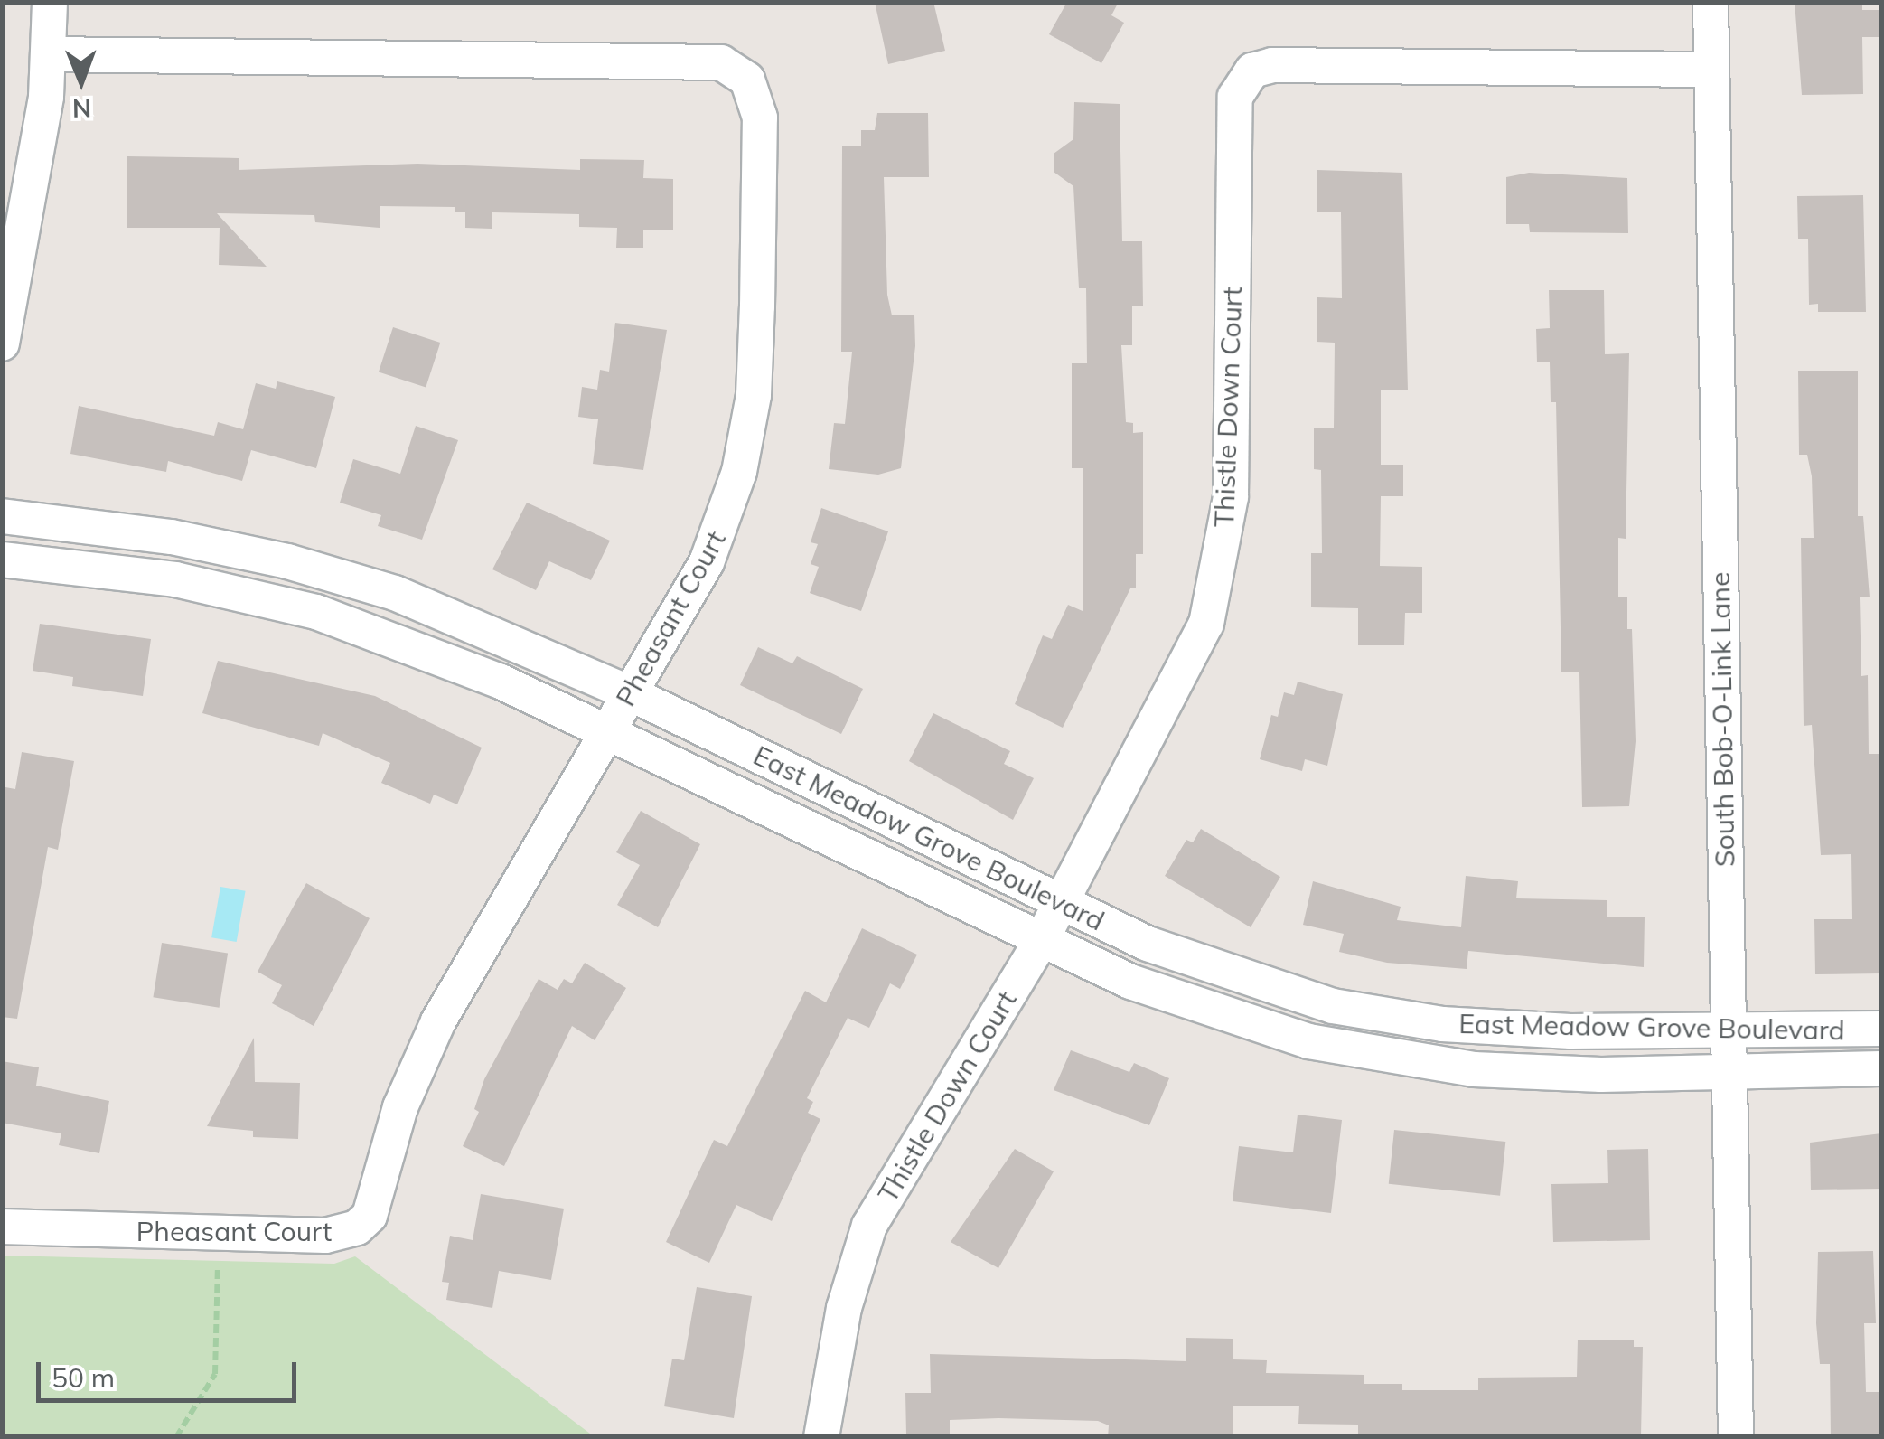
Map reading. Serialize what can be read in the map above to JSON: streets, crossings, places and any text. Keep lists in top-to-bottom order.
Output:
{
  "streets": {
    "street": [
      "Thistle Down Court",
      "Pheasant Court",
      "South Bob-O-Link Lane",
      "East Meadow Grove Boulevard"
    ]
  },
  "crossings": [
    ["Thistle Down Court", "South Bob-O-Link Lane"],
    ["Thistle Down Court", "East Meadow Grove Boulevard"],
    ["Pheasant Court", "East Meadow Grove Boulevard"],
    ["South Bob-O-Link Lane", "East Meadow Grove Boulevard"]
  ],
  "scale_bar": "50 m",
  "north": "bottom"
}
